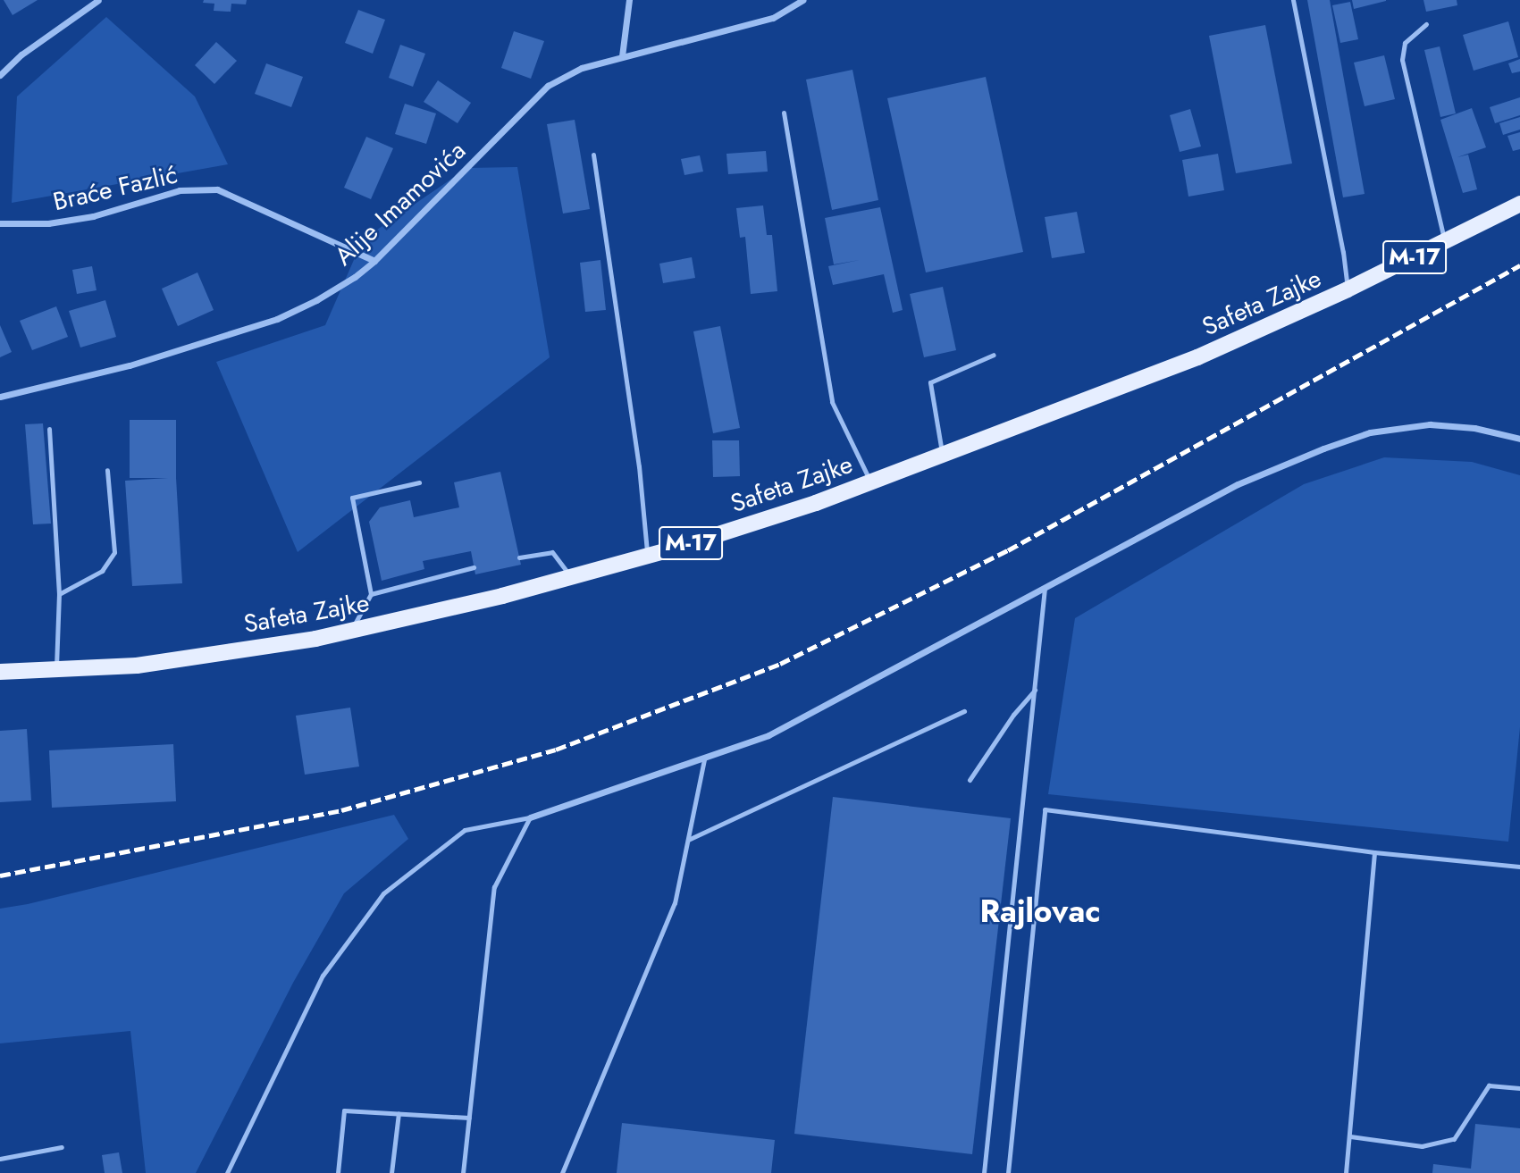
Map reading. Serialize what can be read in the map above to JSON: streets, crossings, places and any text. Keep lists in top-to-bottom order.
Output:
{
  "streets": {
    "main road": ["M-17", "Safeta Zajke"],
    "street": ["Braće Fazlić", "Alije Imamovića"]
  },
  "crossings": [
    ["Braće Fazlić", "Alije Imamovića"]
  ],
  "districts": ["Rajlovac"]
}
